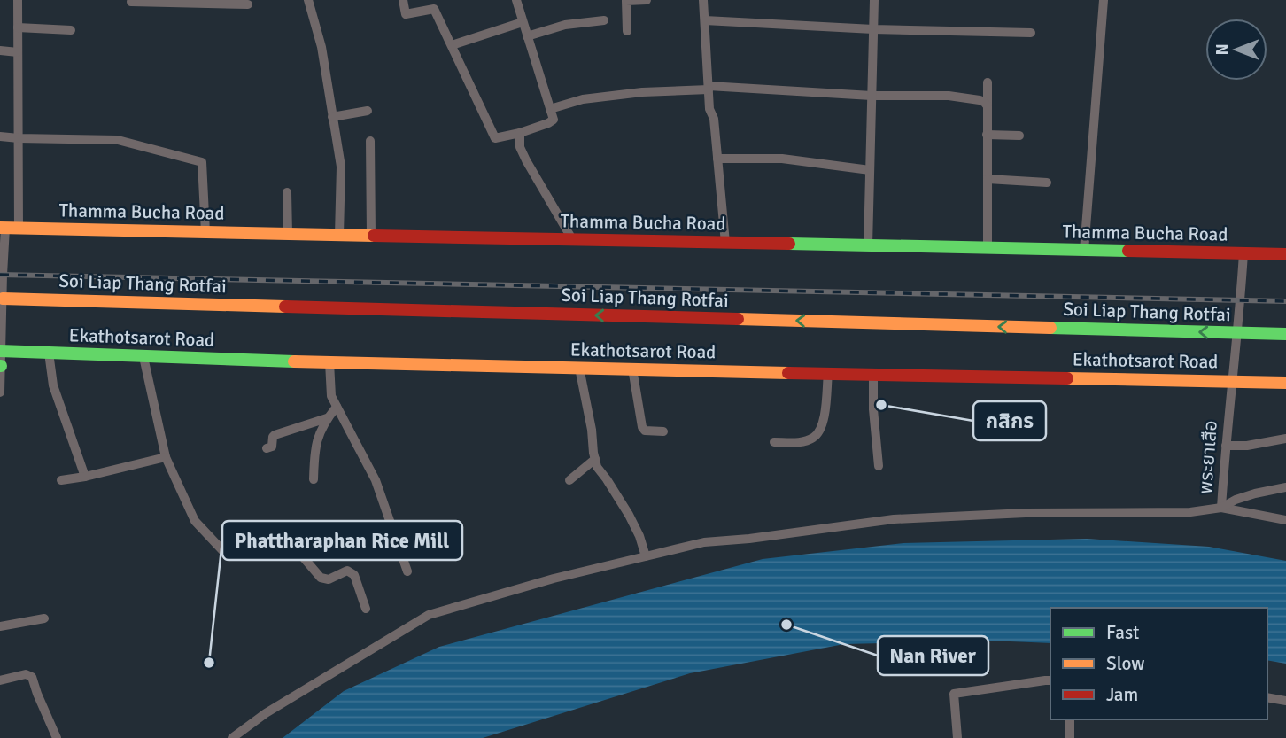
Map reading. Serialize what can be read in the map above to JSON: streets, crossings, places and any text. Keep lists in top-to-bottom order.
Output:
{
  "streets": {
    "main road": ["Thamma Bucha Road", "Soi Liap Thang Rotfai", "Ekathotsarot Road"],
    "street": ["พระยาเสือ"]
  },
  "crossings": [
    ["Thamma Bucha Road", "พระยาเสือ"],
    ["Soi Liap Thang Rotfai", "พระยาเสือ"],
    ["Ekathotsarot Road", "พระยาเสือ"]
  ],
  "one_way": ["Soi Liap Thang Rotfai"],
  "places": ["กสิกร", "Nan River", "Phattharaphan Rice Mill"],
  "legend": ["Fast", "Slow", "Jam"],
  "north": "left"
}
